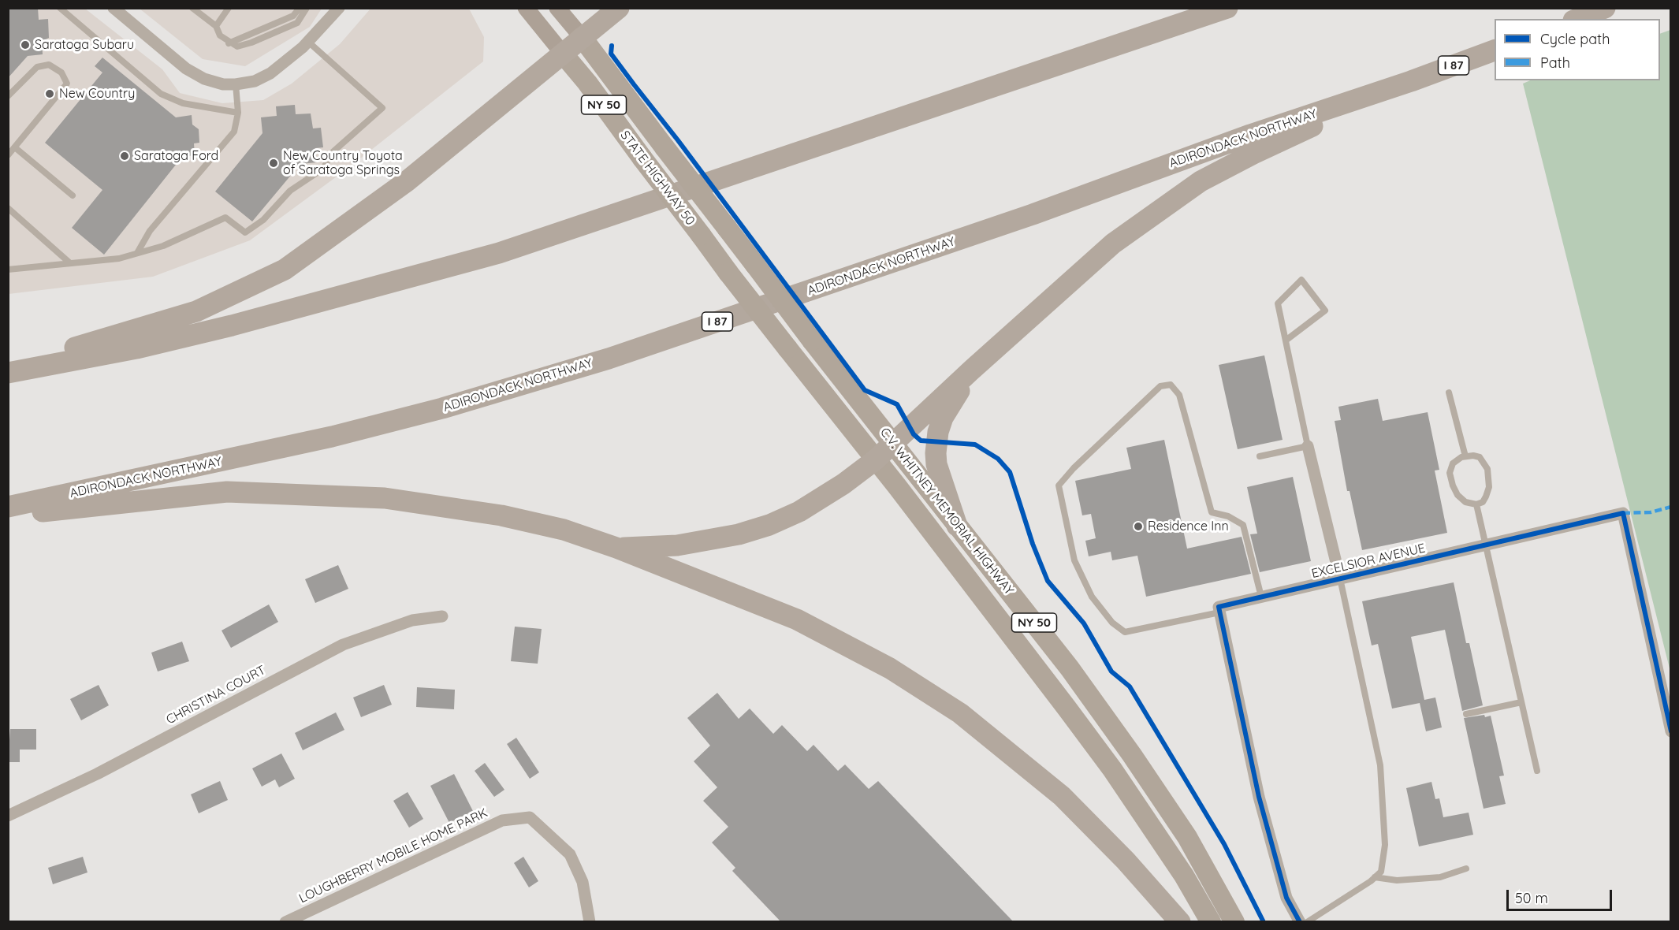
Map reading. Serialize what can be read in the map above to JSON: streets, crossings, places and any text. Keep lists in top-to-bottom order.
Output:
{
  "streets": {
    "highway": [
      "I 87",
      "NY 50",
      "ADIRONDACK NORTHWAY",
      "STATE HIGHWAY 50",
      "C.V. WHITNEY MEMORIAL HIGHWAY"
    ],
    "street": ["EXCELSIOR AVENUE", "CHRISTINA COURT", "LOUGHBERRY MOBILE HOME PARK"]
  },
  "crossings": [
    ["STATE HIGHWAY 50", "C.V. WHITNEY MEMORIAL HIGHWAY"]
  ],
  "places": [
    "Saratoga Subaru",
    "New Country",
    "Saratoga Ford",
    "New Country Toyota of Saratoga Springs",
    "Residence Inn"
  ],
  "legend": ["Cycle path", "Path"],
  "scale_bar": "50 m"
}
